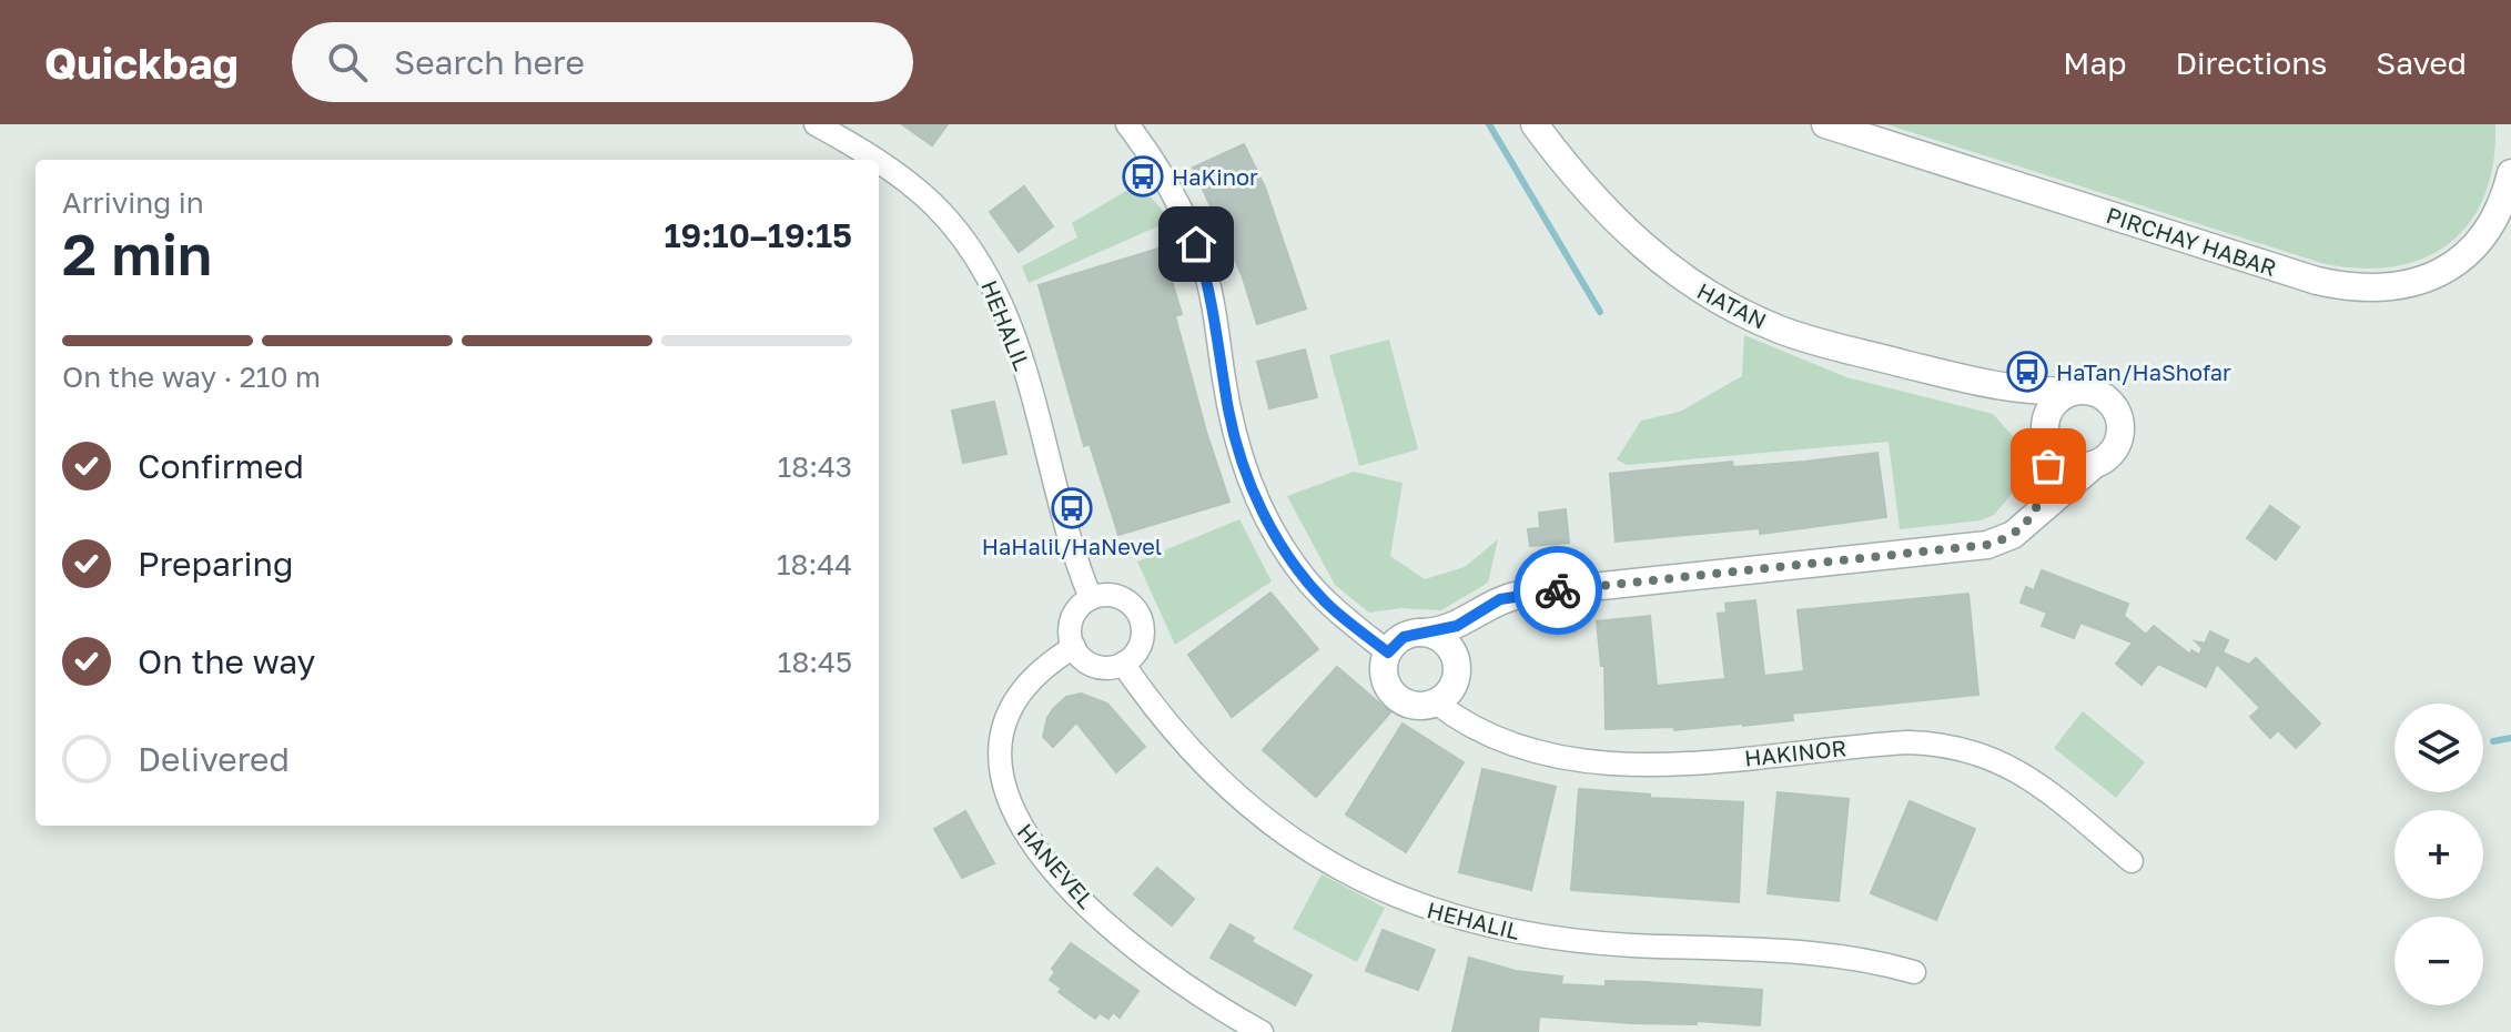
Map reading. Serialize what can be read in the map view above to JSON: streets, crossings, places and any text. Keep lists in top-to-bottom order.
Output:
{
  "streets": {
    "street": [
      "PIRCHAY HABAR",
      "HATAN",
      "HEHALIL",
      "HAKINOR",
      "HANEVEL"
    ]
  },
  "crossings": [
    ["HEHALIL", "HANEVEL"]
  ],
  "places": {
    "bus stop": ["HaKinor", "HaTan/HaShofar", "HaHalil/HaNevel"]
  },
  "page": {
    "header": "Quickbag",
    "search": "Search here",
    "nav": ["Map", "Directions", "Saved"],
    "heading": ["2 min", "Arriving in", "19:10–19:15"],
    "bar": "On the way · 210 m",
    "list": [
      ["Confirmed", "18:43"],
      ["Preparing", "18:44"],
      ["On the way", "18:45"],
      "Delivered"
    ],
    "map_buttons": ["+", "−"]
  }
}
